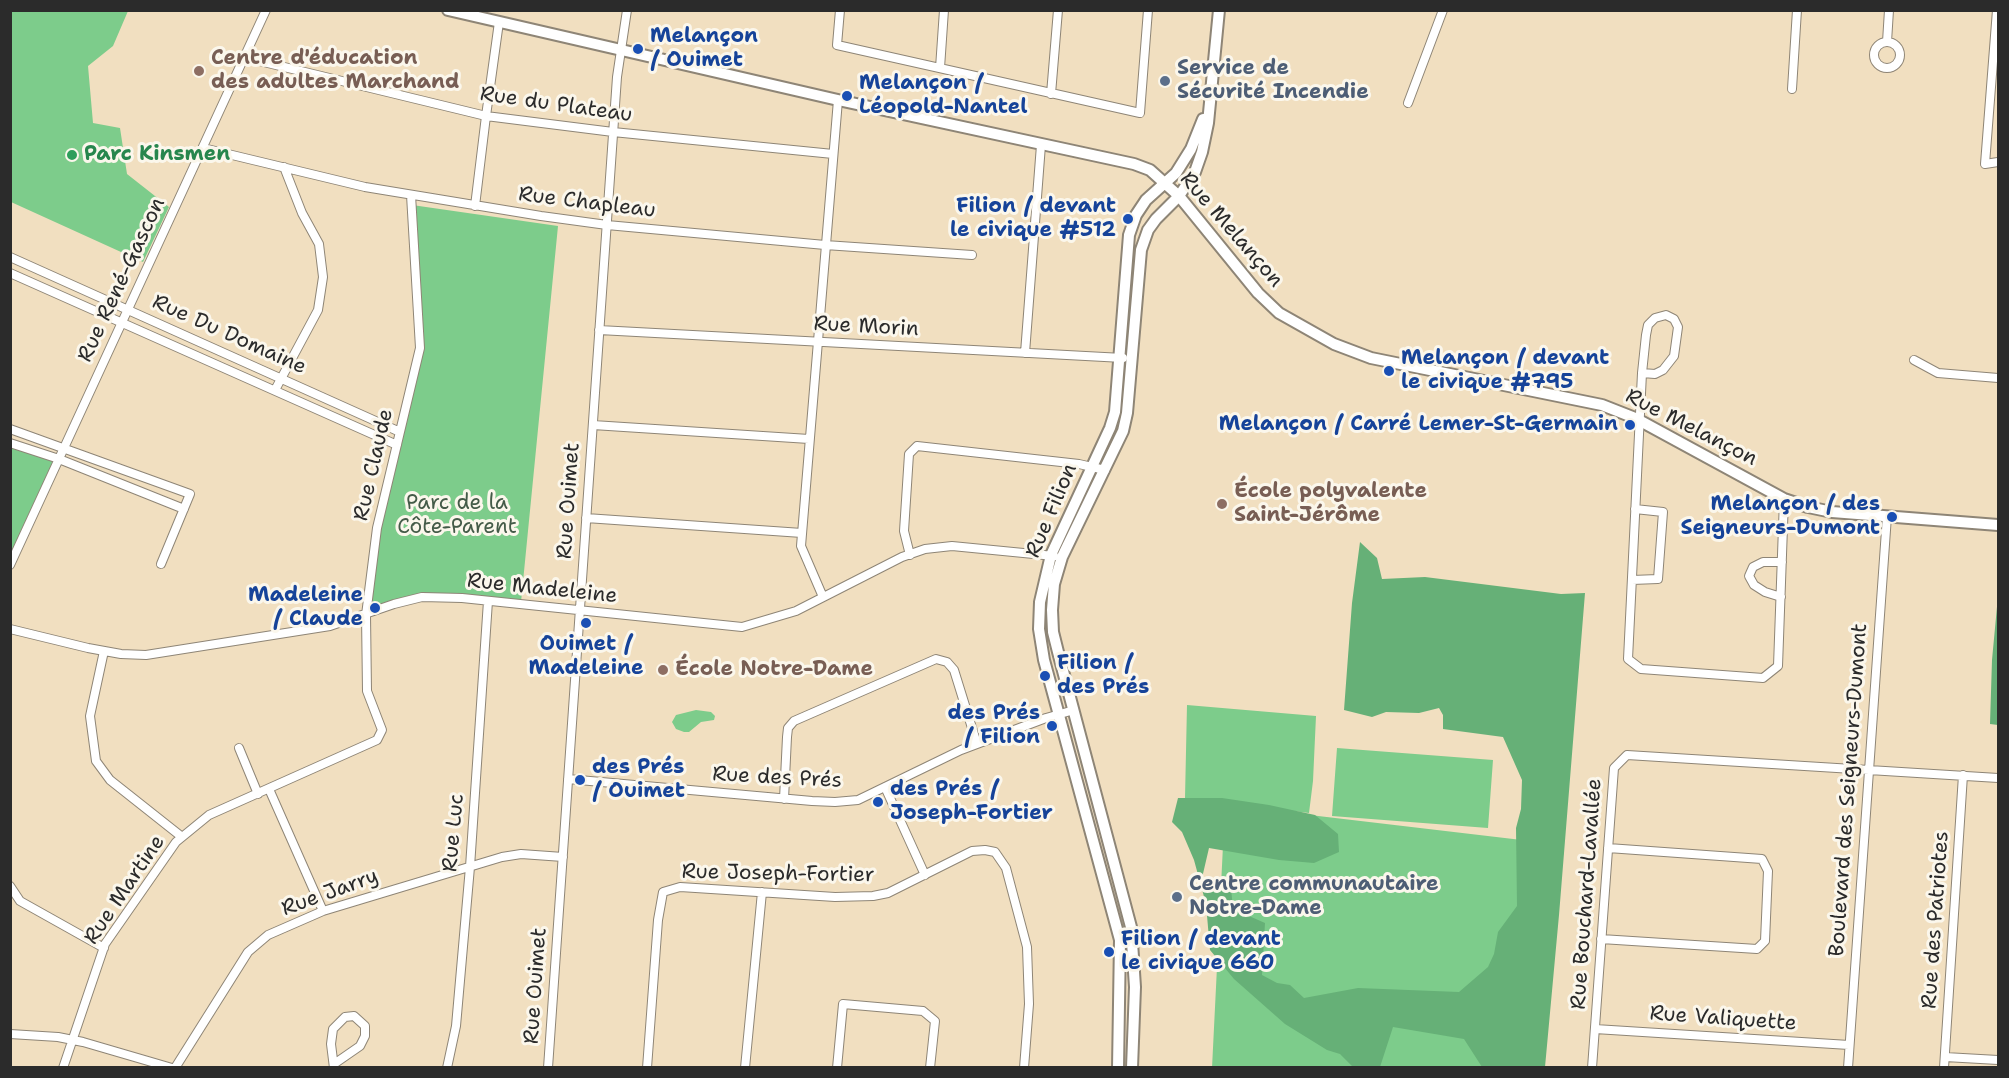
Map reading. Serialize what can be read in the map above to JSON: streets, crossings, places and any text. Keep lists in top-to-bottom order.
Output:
{
  "streets": {
    "street": [
      "Rue du Plateau",
      "Rue Chapleau",
      "Rue Melançon",
      "Rue René-Gascon",
      "Rue Morin",
      "Rue Du Domaine",
      "Rue Claude",
      "Rue Ouimet",
      "Rue Filion",
      "Rue Madeleine",
      "Rue des Prés",
      "Boulevard des Seigneurs-Dumont",
      "Rue Luc",
      "Rue Joseph-Fortier",
      "Rue Martine",
      "Rue Jarry",
      "Rue Bouchard-Lavallée",
      "Rue des Patriotes",
      "Rue Valiquette"
    ]
  },
  "crossings": [
    ["Rue du Plateau", "Rue René-Gascon"],
    ["Rue du Plateau", "Rue Ouimet"],
    ["Rue Chapleau", "Rue René-Gascon"],
    ["Rue Chapleau", "Rue Claude"],
    ["Rue Chapleau", "Rue Ouimet"],
    ["Rue Melançon", "Rue Ouimet"],
    ["Rue Melançon", "Rue Filion"],
    ["Rue Melançon", "Boulevard des Seigneurs-Dumont"],
    ["Rue René-Gascon", "Rue Du Domaine"],
    ["Rue Morin", "Rue Ouimet"],
    ["Rue Morin", "Rue Filion"],
    ["Rue Du Domaine", "Rue Claude"],
    ["Rue Claude", "Rue Madeleine"],
    ["Rue Claude", "Rue Martine"],
    ["Rue Ouimet", "Rue Madeleine"],
    ["Rue Ouimet", "Rue des Prés"],
    ["Rue Ouimet", "Rue Jarry"],
    ["Rue Filion", "Rue Madeleine"],
    ["Rue Filion", "Rue des Prés"],
    ["Rue Madeleine", "Rue Luc"],
    ["Boulevard des Seigneurs-Dumont", "Rue Bouchard-Lavallée"],
    ["Boulevard des Seigneurs-Dumont", "Rue Valiquette"],
    ["Rue Luc", "Rue Jarry"],
    ["Rue Bouchard-Lavallée", "Rue des Patriotes"],
    ["Rue Bouchard-Lavallée", "Rue Valiquette"]
  ],
  "parks": ["Parc de la Côte-Parent"],
  "places": [
    "Melançon / Ouimet",
    "Centre d'éducation des adultes Marchand",
    "Service de Sécurité Incendie",
    "Melançon / Léopold-Nantel",
    "Parc Kinsmen",
    "Filion / devant le civique #512",
    "Melançon / devant le civique #795",
    "Melançon / Carré Lemer-St-Germain",
    "École polyvalente Saint-Jérôme",
    "Melançon / des Seigneurs-Dumont",
    "Madeleine / Claude",
    "Ouimet / Madeleine",
    "École Notre-Dame",
    "Filion / des Prés",
    "des Prés / Filion",
    "des Prés / Ouimet",
    "des Prés / Joseph-Fortier",
    "Centre communautaire Notre-Dame",
    "Filion / devant le civique 660"
  ]
}
